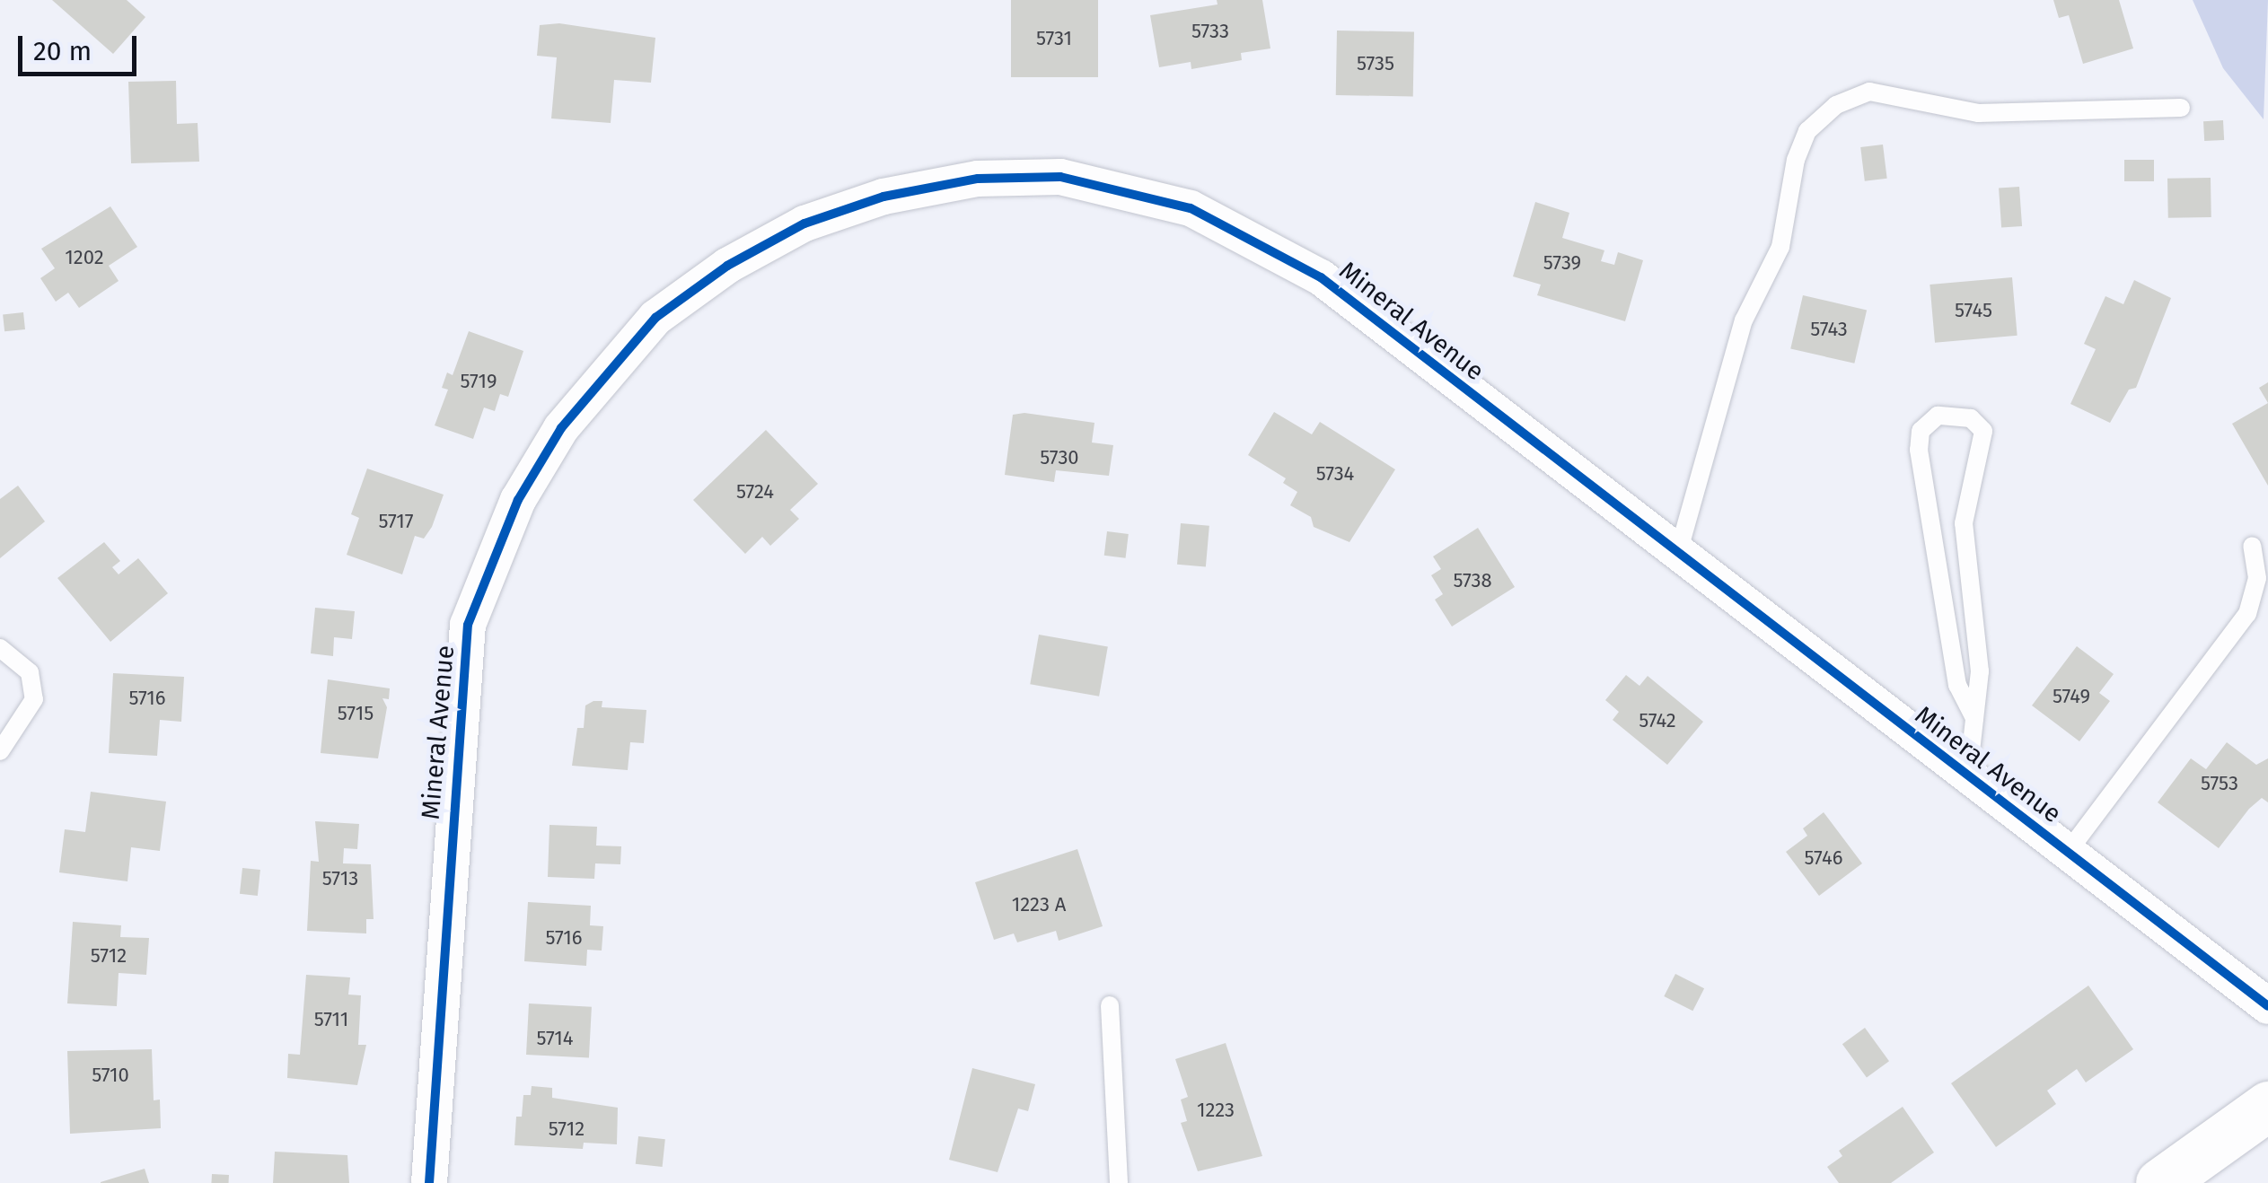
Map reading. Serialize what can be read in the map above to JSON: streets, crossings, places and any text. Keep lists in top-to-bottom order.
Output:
{
  "streets": {
    "street": ["Mineral Avenue"]
  },
  "house_numbers": [
    "5733",
    "5731",
    "5735",
    "1202",
    "5739",
    "5745",
    "5743",
    "5719",
    "5730",
    "5734",
    "5724",
    "5717",
    "5738",
    "5749",
    "5716",
    "5715",
    "5742",
    "5753",
    "5746",
    "5713",
    "1223 A",
    "5716",
    "5712",
    "5711",
    "5714",
    "5710",
    "1223",
    "5712"
  ],
  "scale_bar": "20 m"
}
